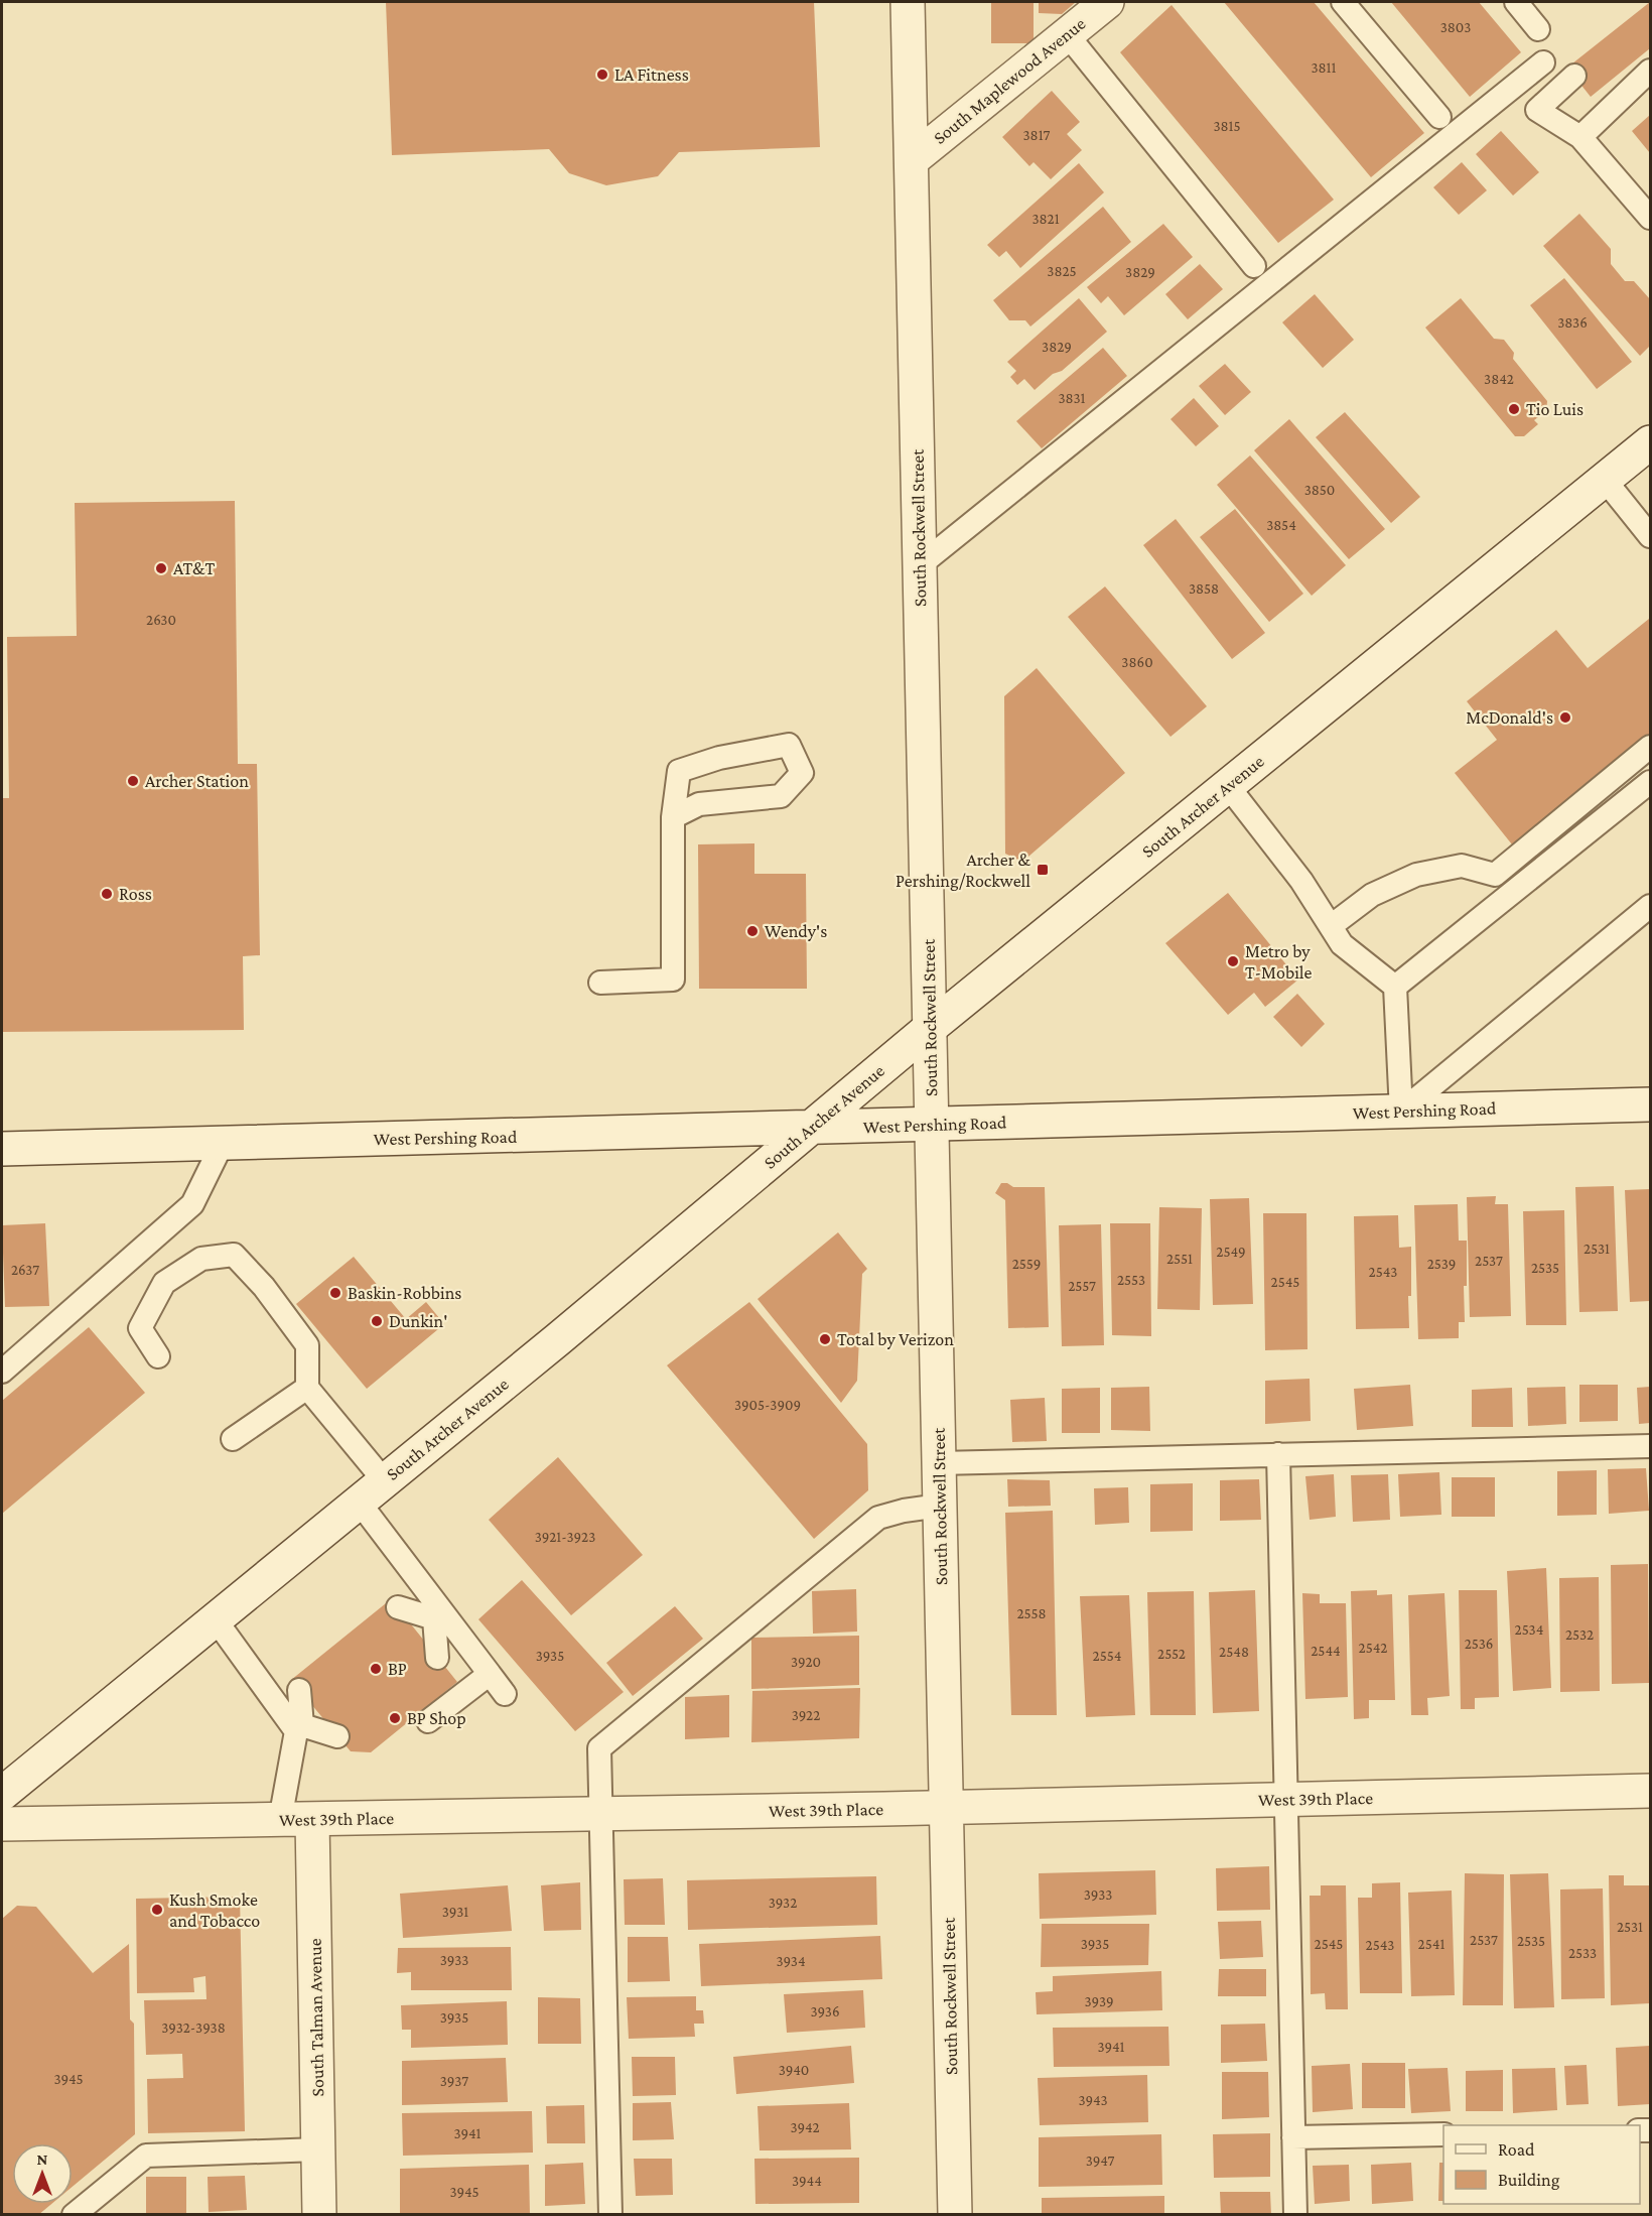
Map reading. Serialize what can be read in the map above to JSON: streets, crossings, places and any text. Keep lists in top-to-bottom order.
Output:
{
  "streets": {
    "street": [
      "South Maplewood Avenue",
      "South Rockwell Street",
      "South Archer Avenue",
      "West Pershing Road",
      "West 39th Place",
      "South Talman Avenue"
    ]
  },
  "crossings": [
    ["South Maplewood Avenue", "South Rockwell Street"],
    ["South Rockwell Street", "South Archer Avenue"],
    ["South Rockwell Street", "West Pershing Road"],
    ["South Rockwell Street", "West 39th Place"],
    ["South Archer Avenue", "West Pershing Road"],
    ["West 39th Place", "South Talman Avenue"]
  ],
  "places": {
    "other": [
      "LA Fitness",
      "Tio Luis",
      "AT&T",
      "McDonald's",
      "Archer Station",
      "Ross",
      "Wendy's",
      "Metro by T-Mobile",
      "Baskin-Robbins",
      "Dunkin'",
      "Total by Verizon",
      "BP",
      "BP Shop",
      "Kush Smoke and Tobacco"
    ],
    "transit": ["Archer & Pershing/Rockwell"]
  },
  "house_numbers": [
    "3803",
    "3811",
    "3815",
    "3817",
    "3821",
    "3825",
    "3829",
    "3836",
    "3829",
    "3842",
    "3831",
    "3850",
    "3854",
    "3858",
    "2630",
    "3860",
    "2531",
    "2549",
    "2551",
    "2537",
    "2559",
    "2539",
    "2535",
    "2637",
    "2543",
    "2553",
    "2545",
    "2557",
    "3905-3909",
    "3921-3923",
    "2558",
    "2534",
    "2532",
    "2536",
    "2542",
    "2544",
    "2548",
    "2552",
    "3935",
    "2554",
    "3920",
    "3922",
    "3933",
    "3932",
    "3931",
    "2531",
    "2537",
    "2535",
    "3935",
    "2545",
    "2541",
    "2543",
    "2533",
    "3933",
    "3934",
    "3939",
    "3936",
    "3935",
    "3932-3938",
    "3941",
    "3940",
    "3945",
    "3937",
    "3943",
    "3942",
    "3941",
    "3947",
    "3944",
    "3945"
  ],
  "legend": ["Road", "Building"],
  "north": "top"
}
